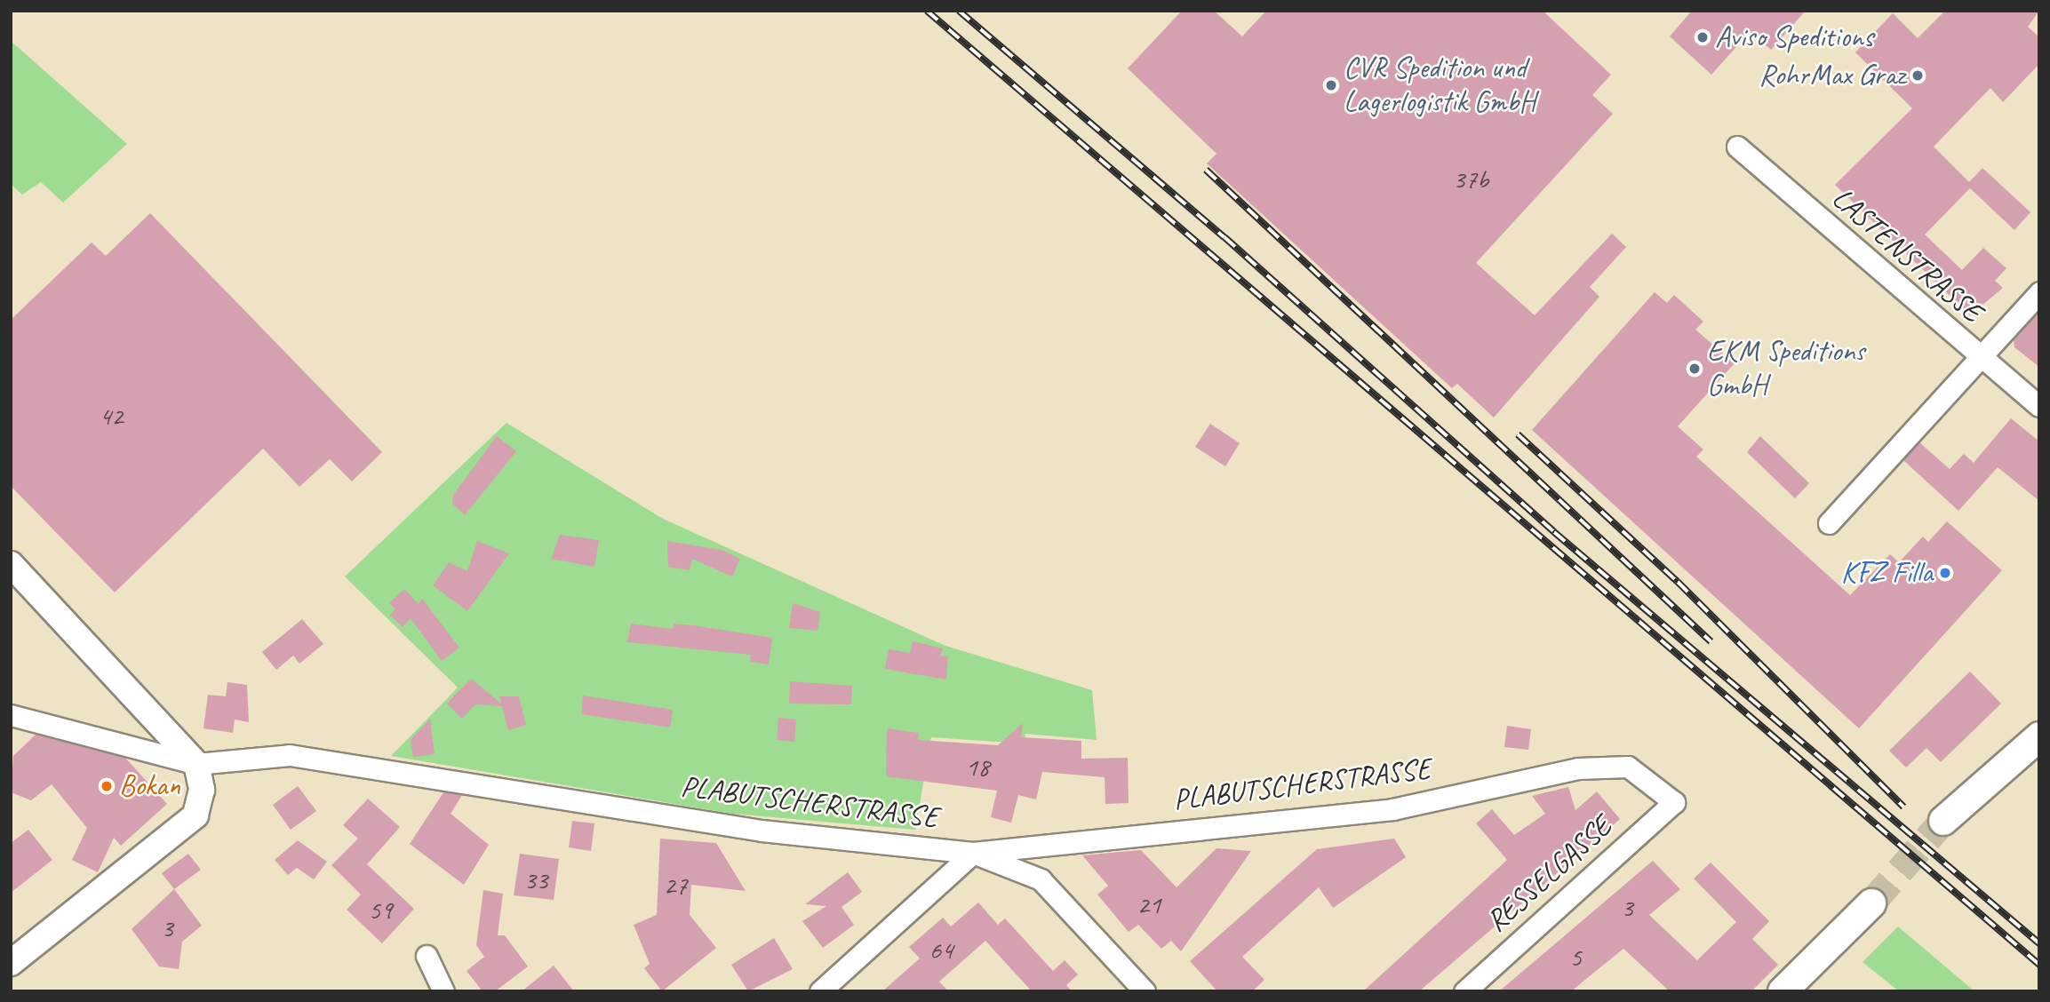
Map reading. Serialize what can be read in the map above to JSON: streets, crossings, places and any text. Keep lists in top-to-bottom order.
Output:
{
  "streets": {
    "street": ["LASTENSTRASSE", "PLABUTSCHERSTRASSE", "RESSELGASSE"]
  },
  "crossings": [
    ["PLABUTSCHERSTRASSE", "RESSELGASSE"]
  ],
  "places": [
    "Aviso Speditions",
    "RohrMax Graz",
    "CVR Spedition und Lagerlogistik GmbH",
    "EKM Speditions GmbH",
    "KFZ Filla",
    "Bokan"
  ],
  "house_numbers": [
    "37b",
    "42",
    "18",
    "33",
    "27",
    "21",
    "3",
    "59",
    "3",
    "64",
    "5"
  ]
}
